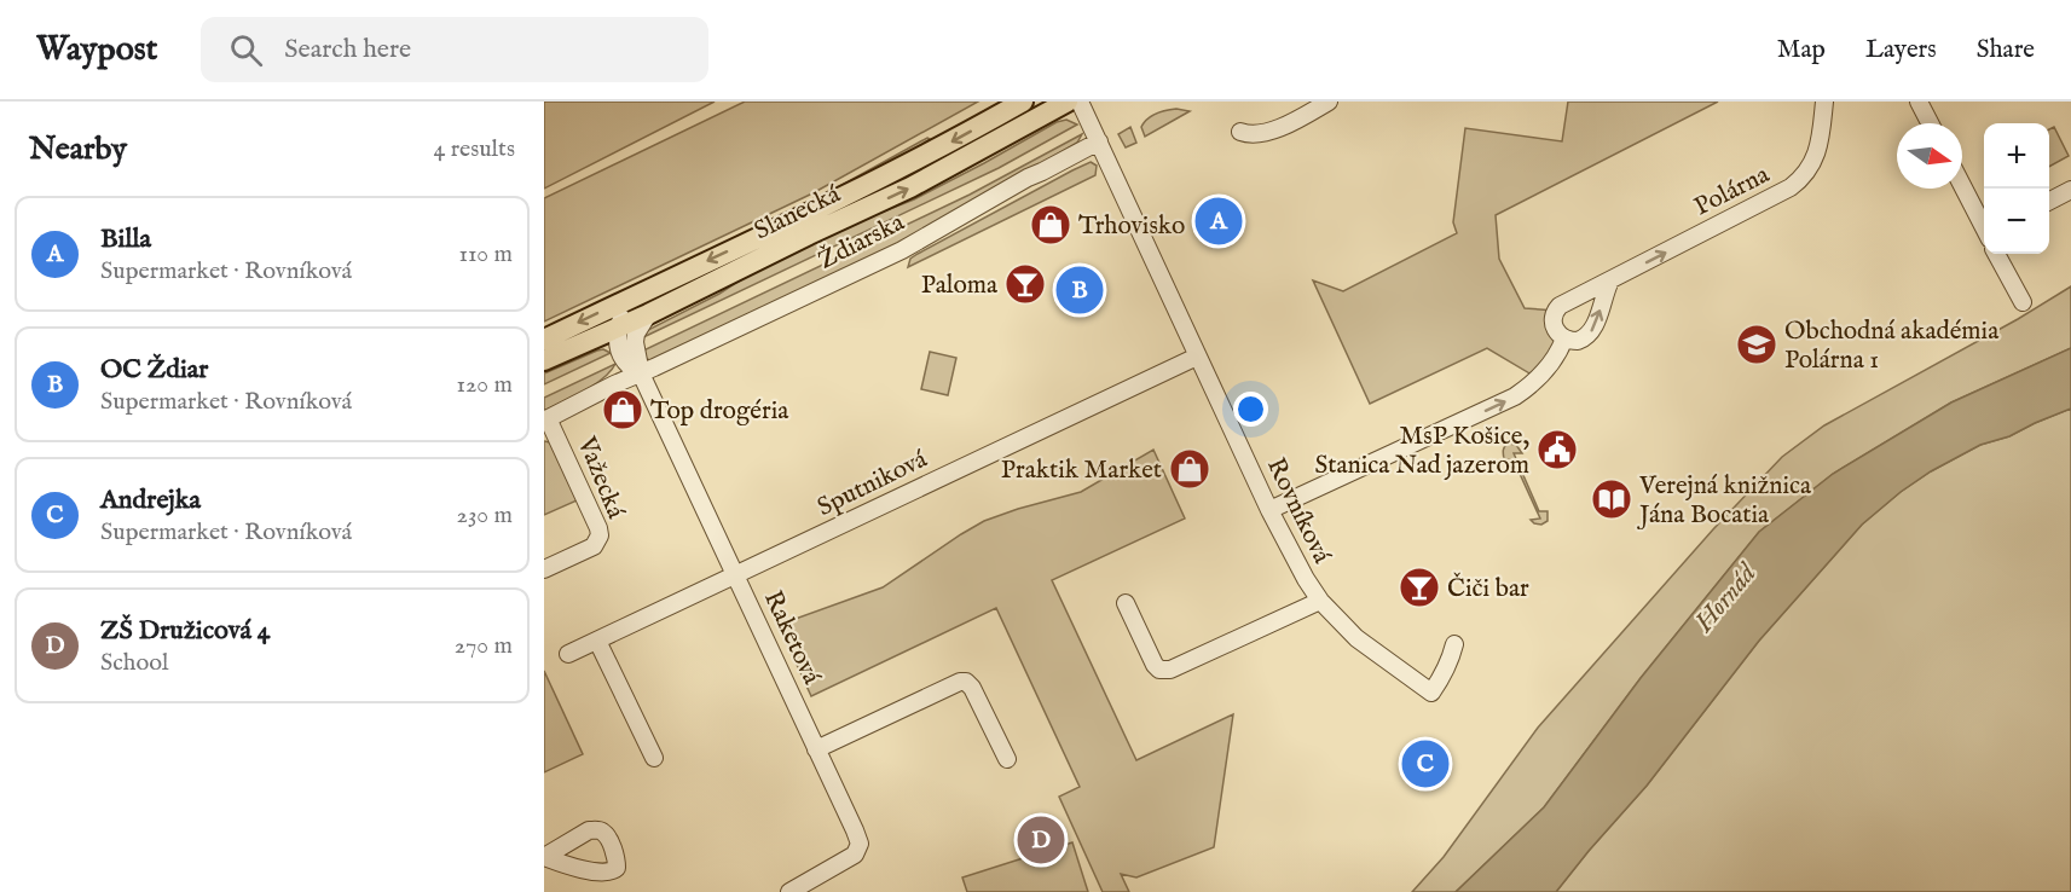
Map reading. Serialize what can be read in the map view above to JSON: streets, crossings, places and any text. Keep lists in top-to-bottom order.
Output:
{
  "streets": {
    "main road": ["Slanecká"],
    "street": [
      "Polárna",
      "Ždiarska",
      "Važecká",
      "Sputniková",
      "Rovníková",
      "Raketová"
    ]
  },
  "crossings": [
    ["Slanecká", "Raketová"],
    ["Ždiarska", "Važecká"],
    ["Ždiarska", "Rovníková"],
    ["Ždiarska", "Raketová"],
    ["Važecká", "Raketová"],
    ["Sputniková", "Rovníková"],
    ["Sputniková", "Raketová"]
  ],
  "one_way": ["Polárna"],
  "water": ["Hornád"],
  "places": {
    "shop": ["Trhovisko", "Top drogéria", "Praktik Market"],
    "bar": ["Paloma", "Čiči bar"],
    "school or university": ["Obchodná akadémia Polárna 1"],
    "public building": ["MsP Košice, Stanica Nad jazerom"],
    "library": ["Verejná knižnica Jána Bocatia"]
  },
  "north": "right",
  "page": {
    "header": "Waypost",
    "search": "Search here",
    "nav": ["Map", "Layers", "Share"],
    "heading": ["Nearby", "4 results"],
    "map_buttons": ["+", "−"],
    "pins": [
      "A",
      "B",
      "C",
      "D"
    ],
    "list": [
      {
        "mark": "A",
        "name": "Billa",
        "note": "Supermarket · Rovníková",
        "value": "110 m"
      },
      {
        "mark": "B",
        "name": "OC Ždiar",
        "note": "Supermarket · Rovníková",
        "value": "120 m"
      },
      {
        "mark": "C",
        "name": "Andrejka",
        "note": "Supermarket · Rovníková",
        "value": "230 m"
      },
      {
        "mark": "D",
        "name": "ZŠ Družicová 4",
        "note": "School",
        "value": "270 m"
      }
    ]
  }
}
